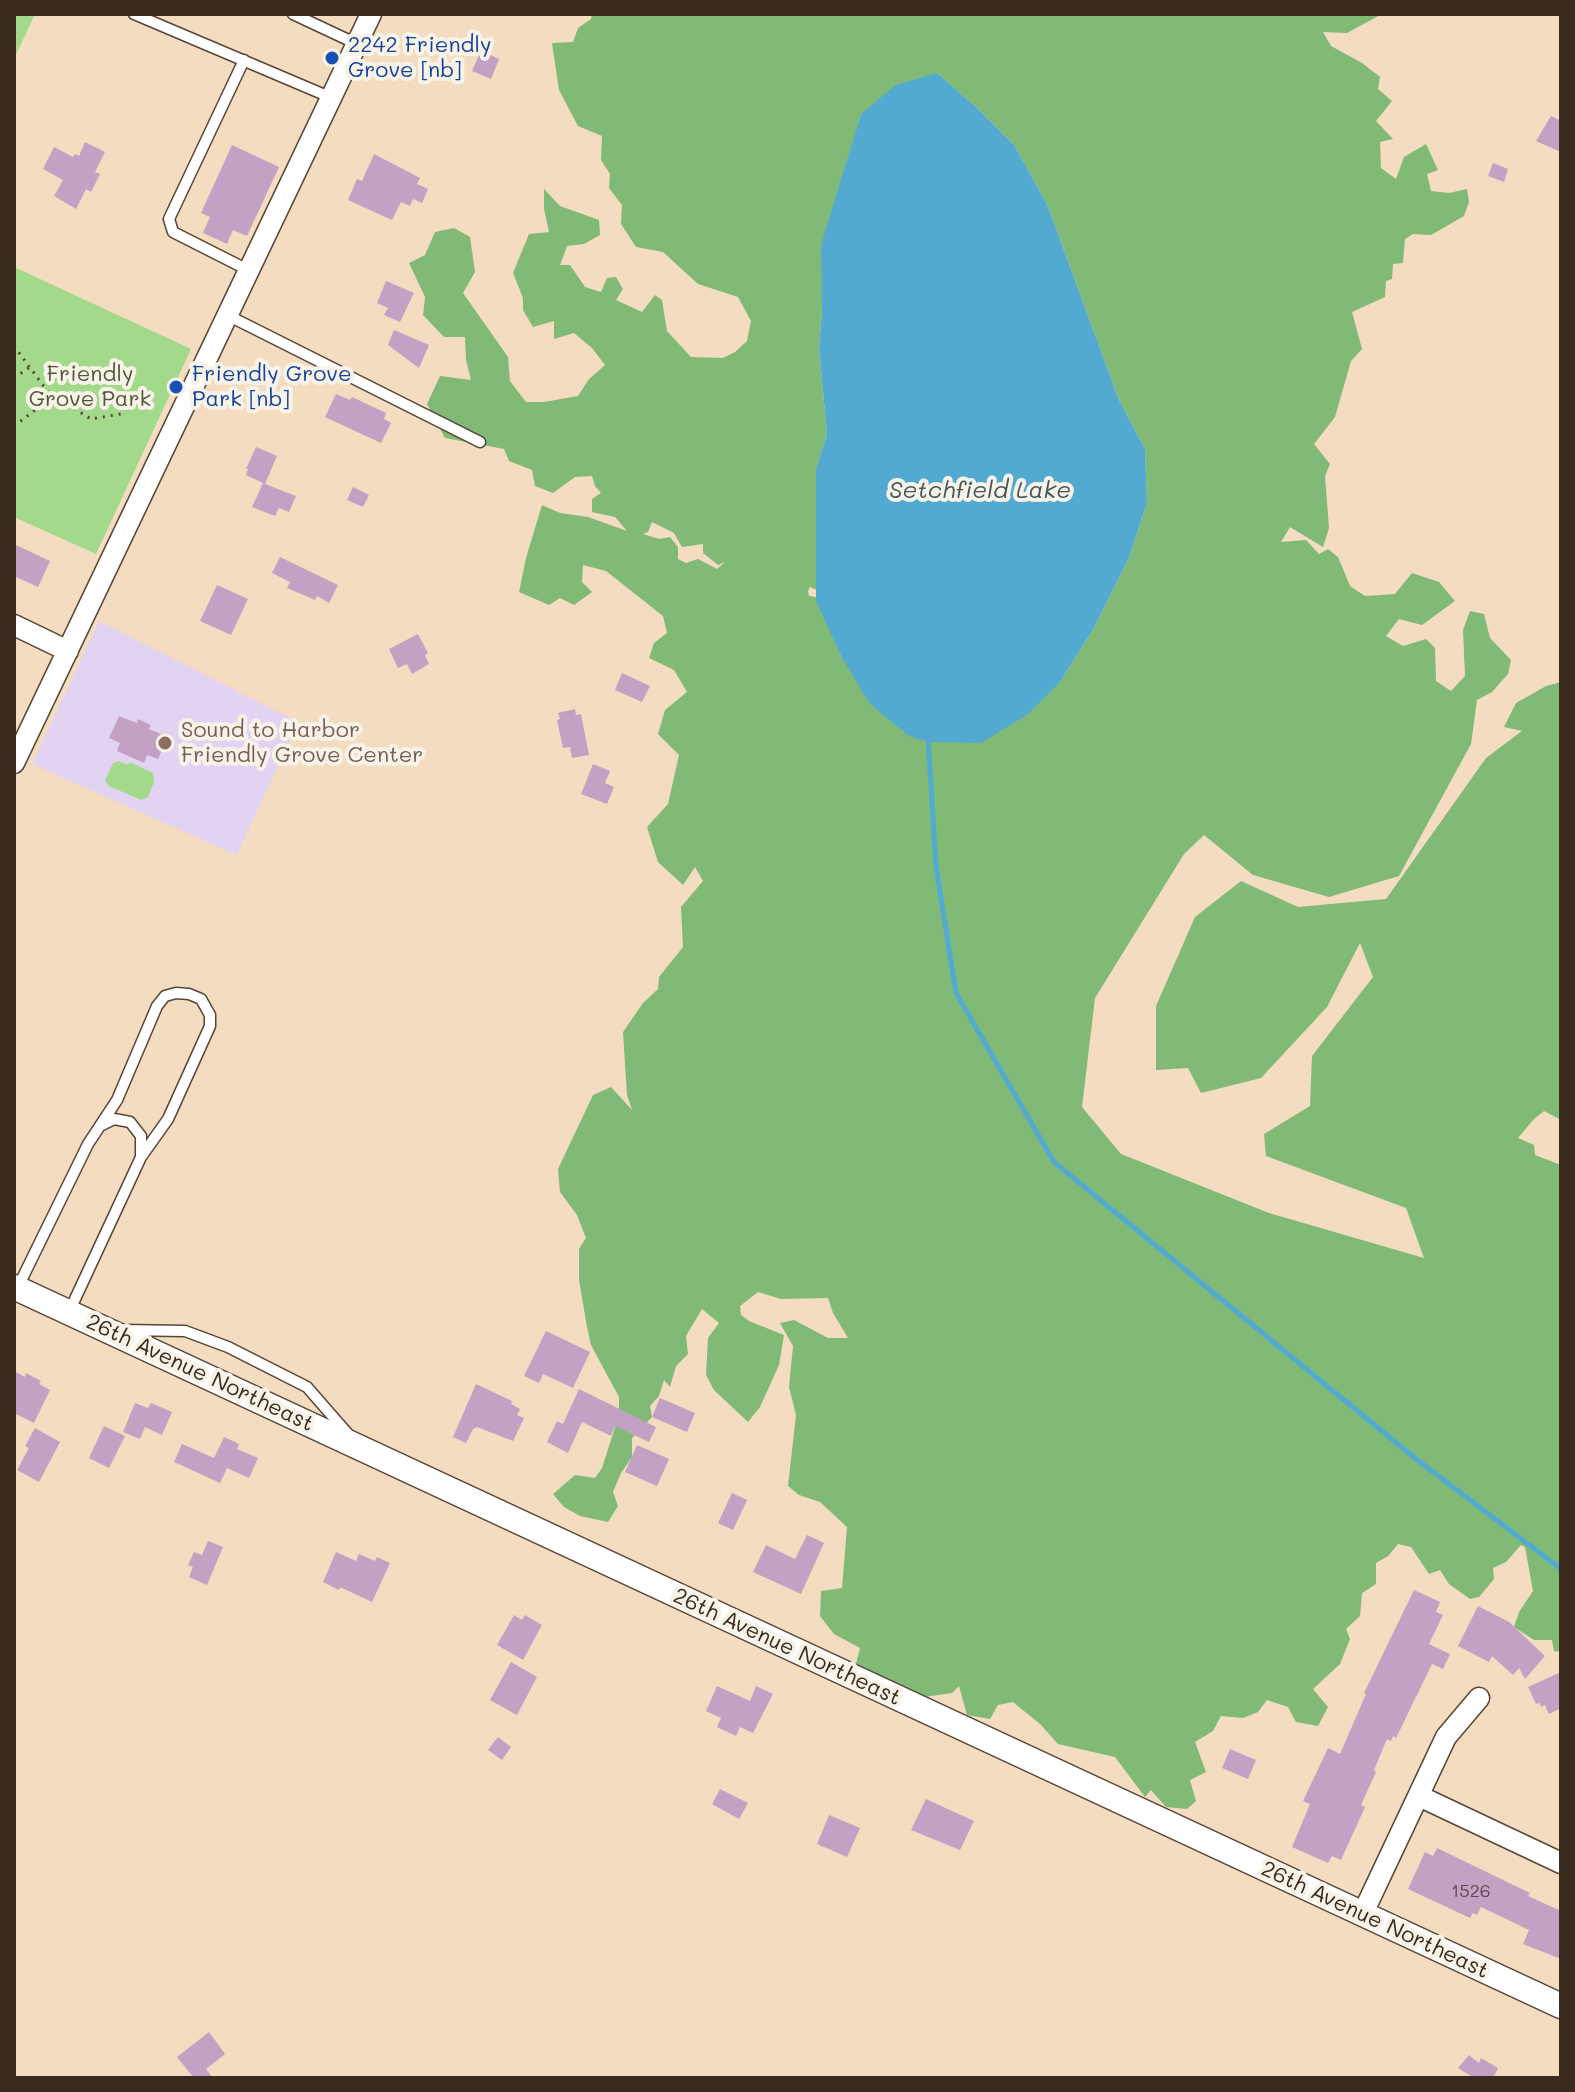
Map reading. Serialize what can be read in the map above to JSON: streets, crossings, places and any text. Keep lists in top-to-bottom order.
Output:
{
  "streets": {
    "street": ["26th Avenue Northeast"]
  },
  "water": ["Setchfield Lake"],
  "parks": ["Friendly Grove Park"],
  "places": ["2242 Friendly Grove [nb]", "Friendly Grove Park [nb]", "Sound to Harbor Friendly Grove Center"],
  "house_numbers": ["1526"]
}
